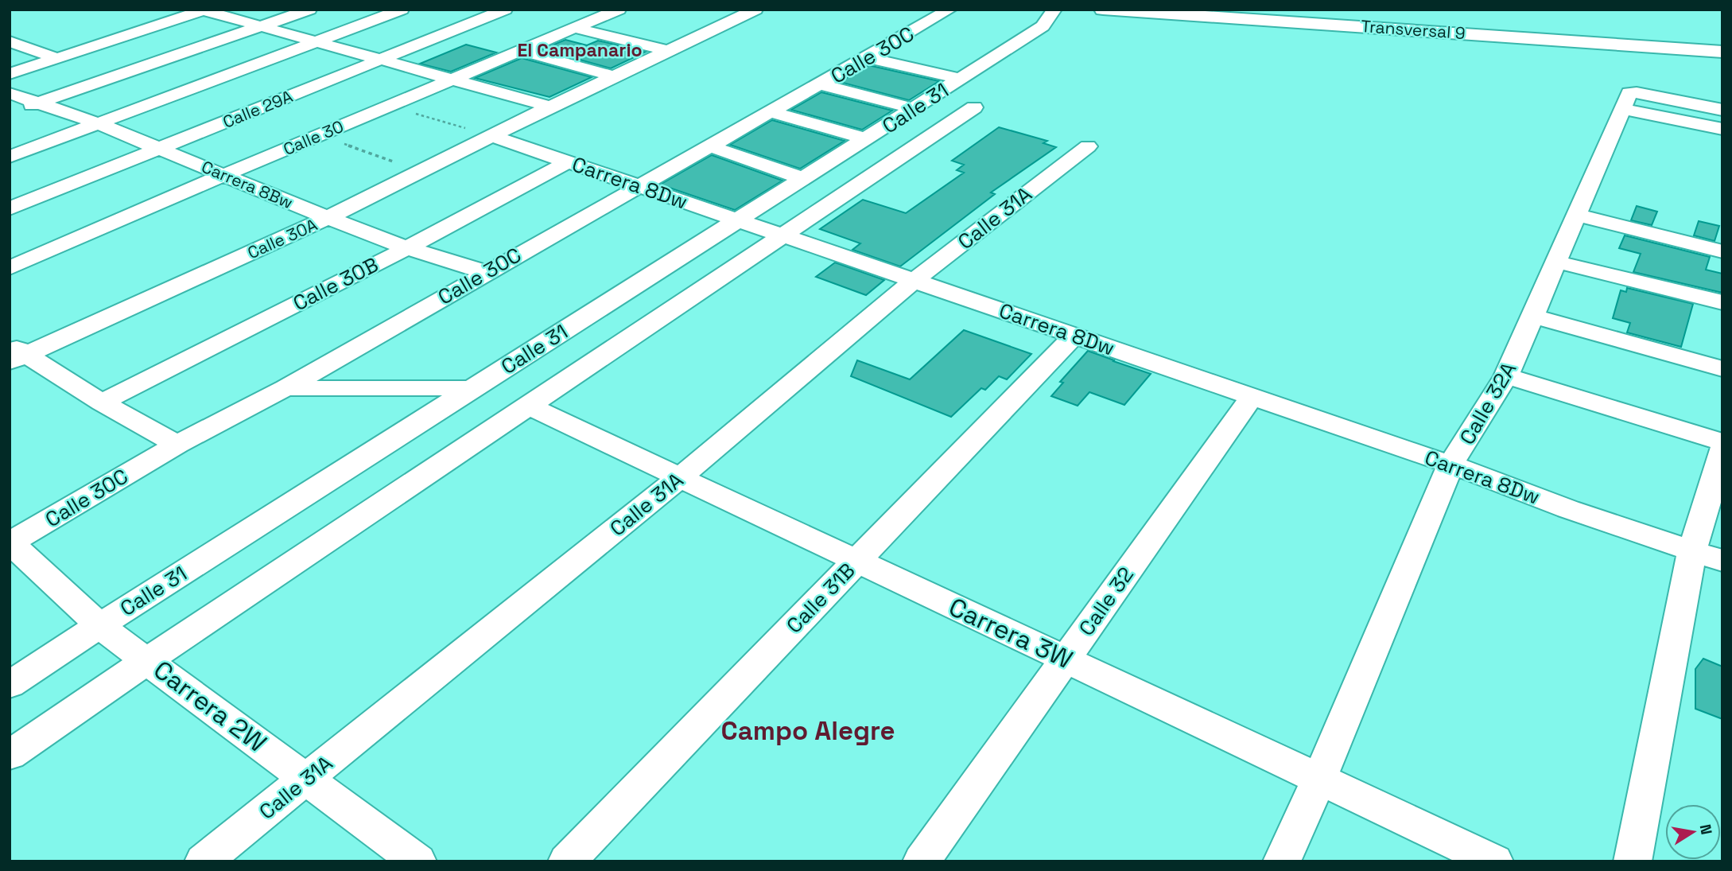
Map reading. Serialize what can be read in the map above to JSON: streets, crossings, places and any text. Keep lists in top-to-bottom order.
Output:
{
  "streets": {
    "main road": ["Transversal 9"],
    "street": [
      "Calle 30C",
      "Calle 31",
      "Calle 29A",
      "Calle 30",
      "Carrera 8Dw",
      "Carrera 8Bw",
      "Calle 31A",
      "Calle 30A",
      "Calle 30B",
      "Calle 32A",
      "Calle 31B",
      "Calle 32",
      "Carrera 3W",
      "Carrera 2W"
    ]
  },
  "crossings": [
    ["Calle 30C", "Carrera 8Dw"],
    ["Calle 30C", "Carrera 8Bw"],
    ["Calle 30C", "Carrera 2W"],
    ["Calle 31", "Carrera 8Dw"],
    ["Calle 31", "Carrera 3W"],
    ["Calle 31", "Carrera 2W"],
    ["Calle 29A", "Carrera 8Bw"],
    ["Calle 30", "Carrera 8Bw"],
    ["Carrera 8Dw", "Calle 31A"],
    ["Carrera 8Dw", "Calle 30A"],
    ["Carrera 8Dw", "Calle 30B"],
    ["Carrera 8Dw", "Calle 32A"],
    ["Carrera 8Dw", "Calle 31B"],
    ["Carrera 8Dw", "Calle 32"],
    ["Carrera 8Bw", "Calle 30A"],
    ["Carrera 8Bw", "Calle 30B"],
    ["Calle 31A", "Carrera 3W"],
    ["Calle 31A", "Carrera 2W"],
    ["Calle 32A", "Carrera 3W"],
    ["Calle 31B", "Carrera 3W"],
    ["Calle 32", "Carrera 3W"]
  ],
  "districts": ["El Campanario", "Campo Alegre"],
  "north": "right"
}
